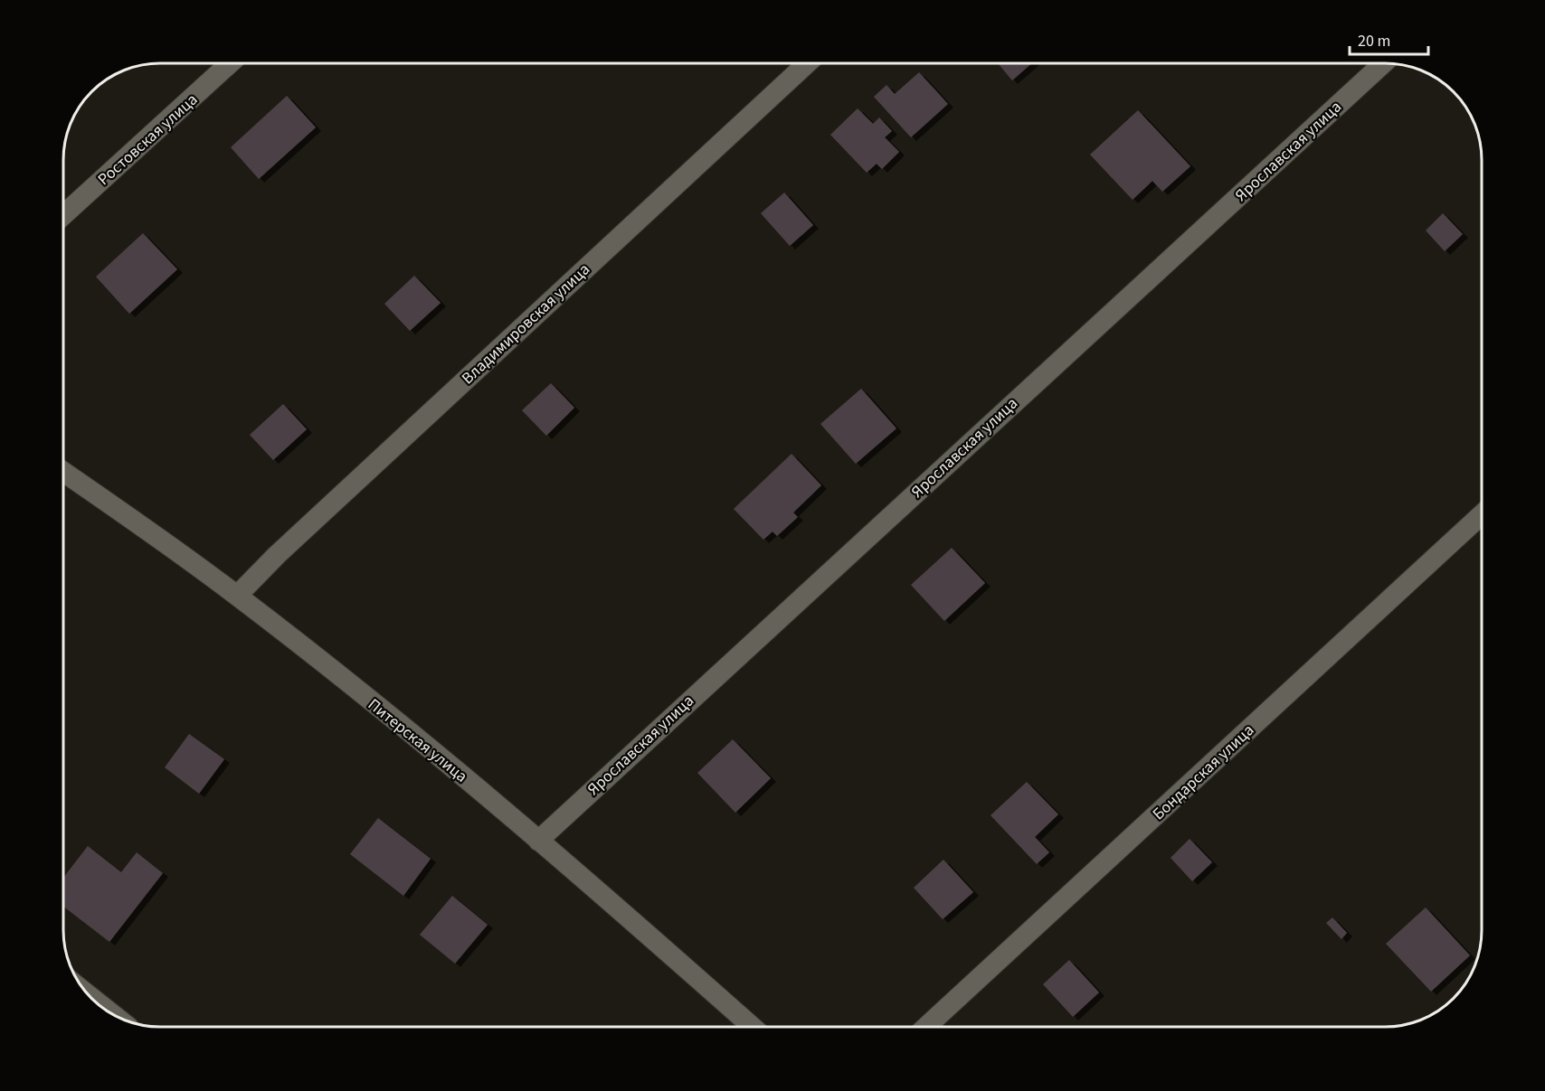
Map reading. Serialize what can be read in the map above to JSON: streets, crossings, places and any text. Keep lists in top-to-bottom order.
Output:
{
  "streets": {
    "street": [
      "Ростовская улица",
      "Ярославская улица",
      "Владимировская улица",
      "Питерская улица",
      "Бондарская улица"
    ]
  },
  "crossings": [
    ["Ярославская улица", "Питерская улица"],
    ["Владимировская улица", "Питерская улица"]
  ],
  "scale_bar": "20 m"
}
